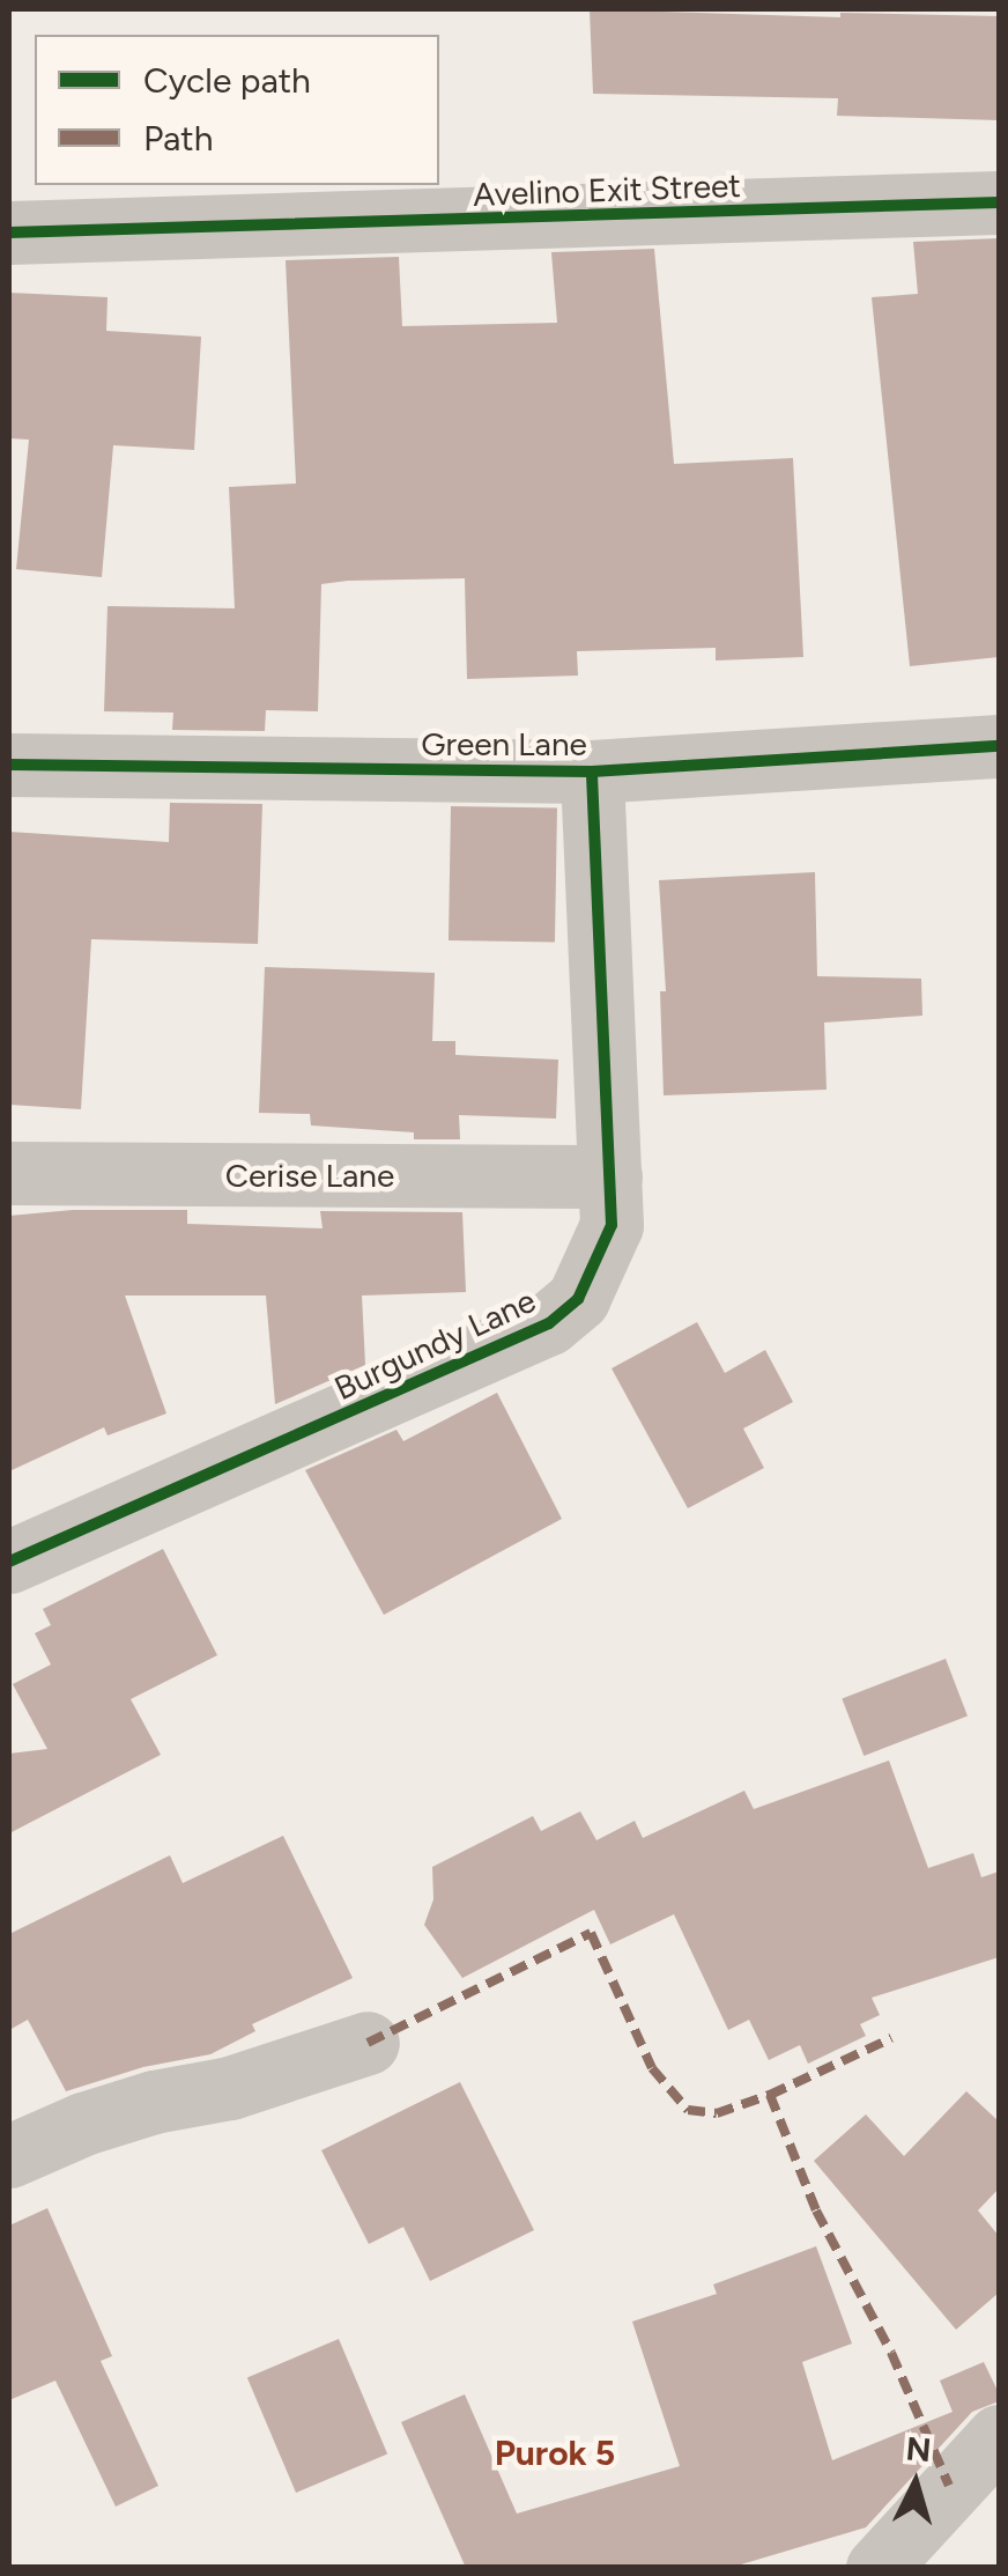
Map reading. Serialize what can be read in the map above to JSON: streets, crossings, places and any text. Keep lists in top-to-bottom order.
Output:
{
  "streets": {
    "street": [
      "Avelino Exit Street",
      "Green Lane",
      "Cerise Lane",
      "Burgundy Lane"
    ]
  },
  "crossings": [
    ["Green Lane", "Burgundy Lane"],
    ["Cerise Lane", "Burgundy Lane"]
  ],
  "districts": ["Purok 5"],
  "legend": ["Cycle path", "Path"],
  "north": "top"
}
